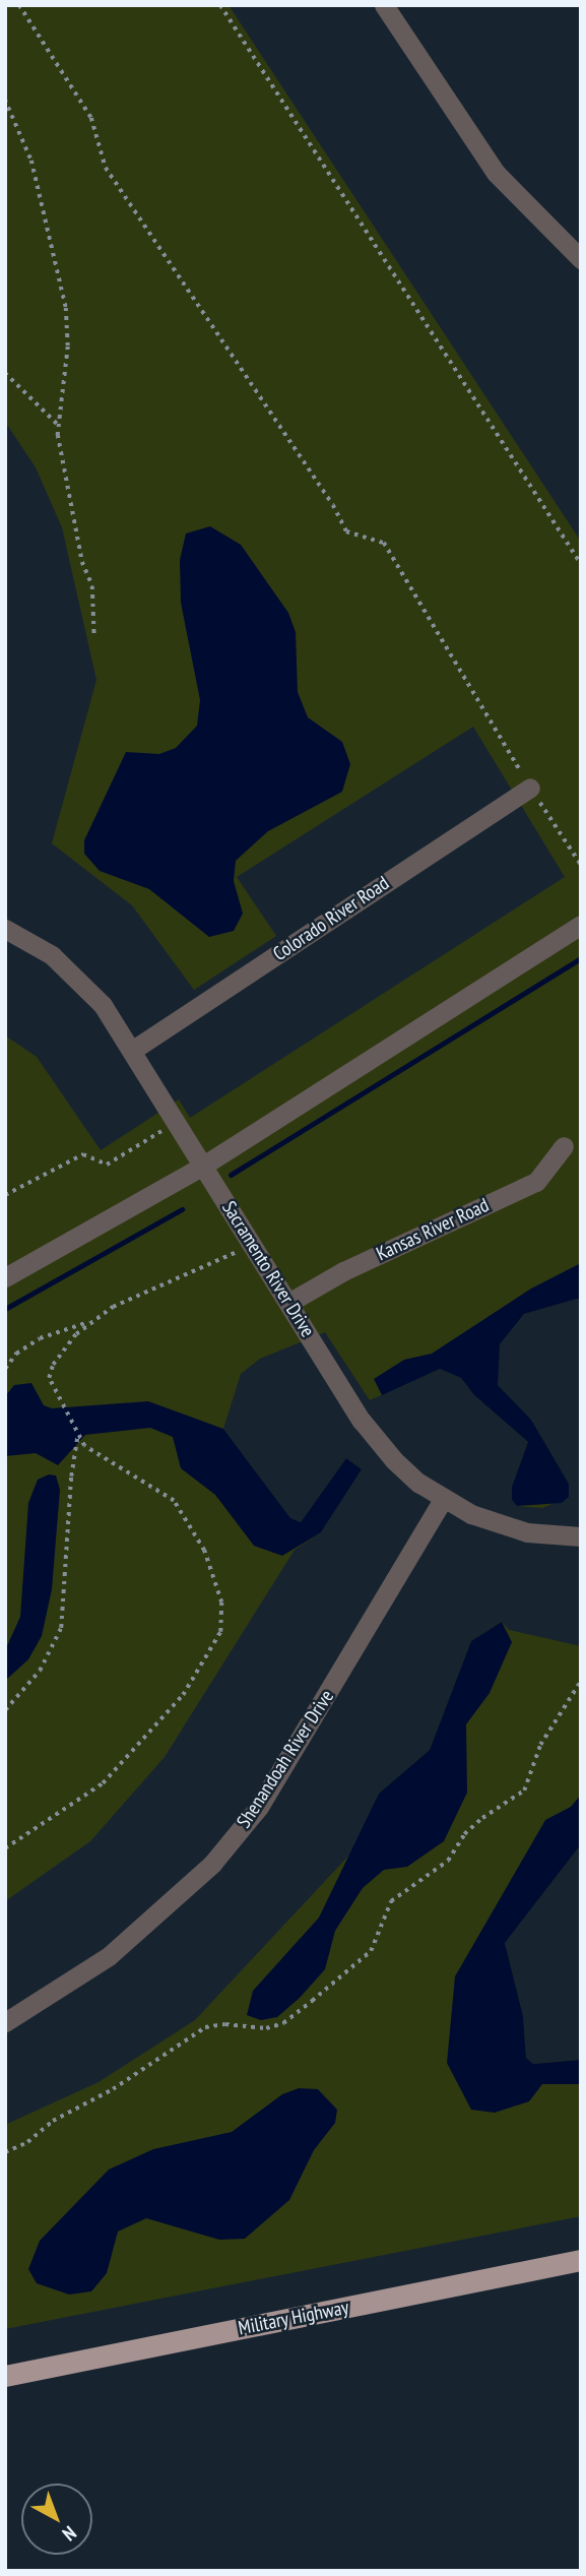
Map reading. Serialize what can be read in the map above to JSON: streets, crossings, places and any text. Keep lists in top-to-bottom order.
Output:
{
  "streets": {
    "main road": ["Military Highway"],
    "street": [
      "Colorado River Road",
      "Kansas River Road",
      "Sacramento River Drive",
      "Shenandoah River Drive"
    ]
  },
  "crossings": [
    ["Colorado River Road", "Sacramento River Drive"],
    ["Kansas River Road", "Sacramento River Drive"],
    ["Sacramento River Drive", "Shenandoah River Drive"]
  ],
  "north": "bottom right"
}
